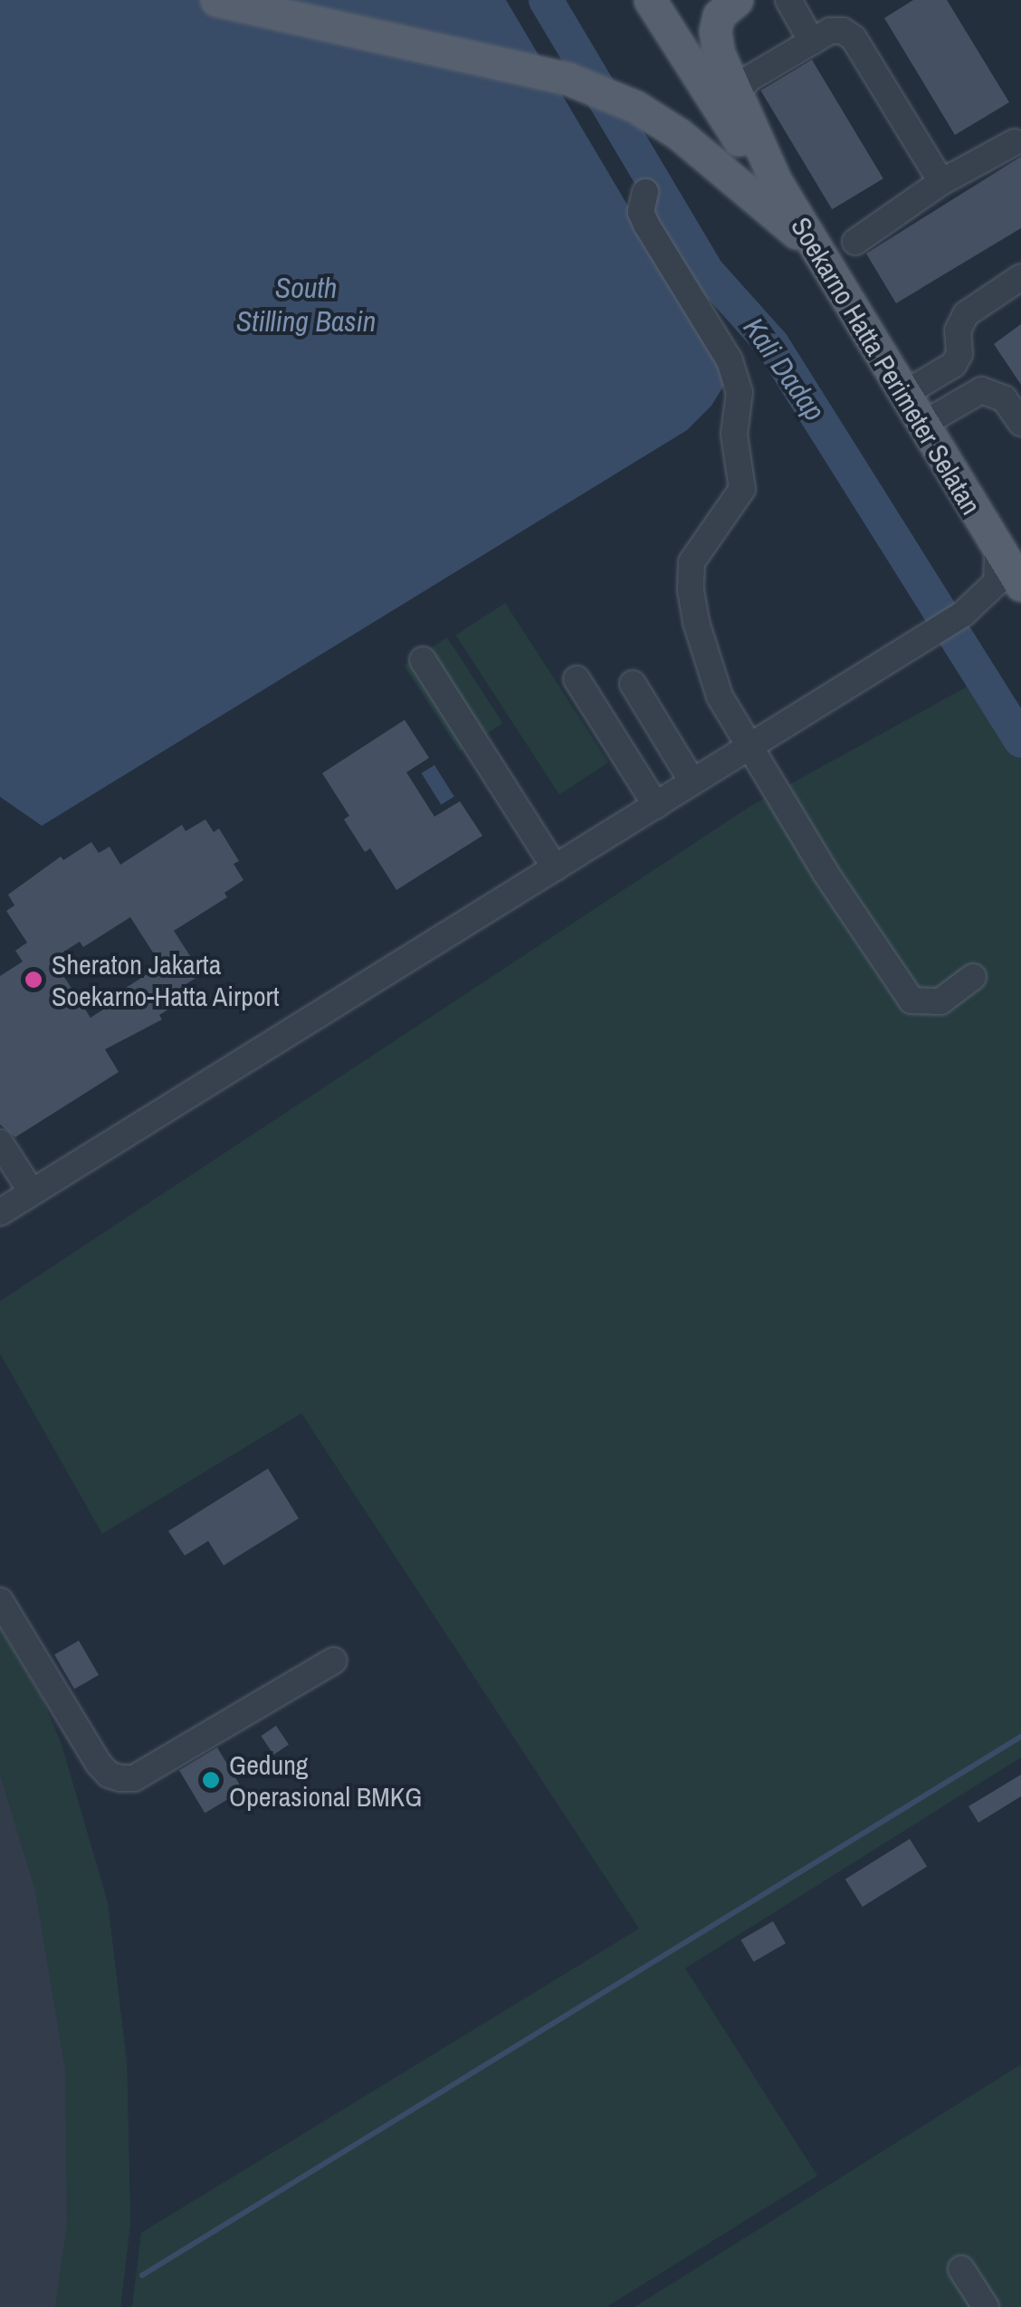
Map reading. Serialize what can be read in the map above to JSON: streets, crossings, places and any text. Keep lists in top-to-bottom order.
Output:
{
  "streets": {
    "main road": ["Soekarno Hatta Perimeter Selatan"]
  },
  "water": ["South Stilling Basin", "Kali Dadap"],
  "places": ["Sheraton Jakarta Soekarno-Hatta Airport", "Gedung Operasional BMKG"]
}
